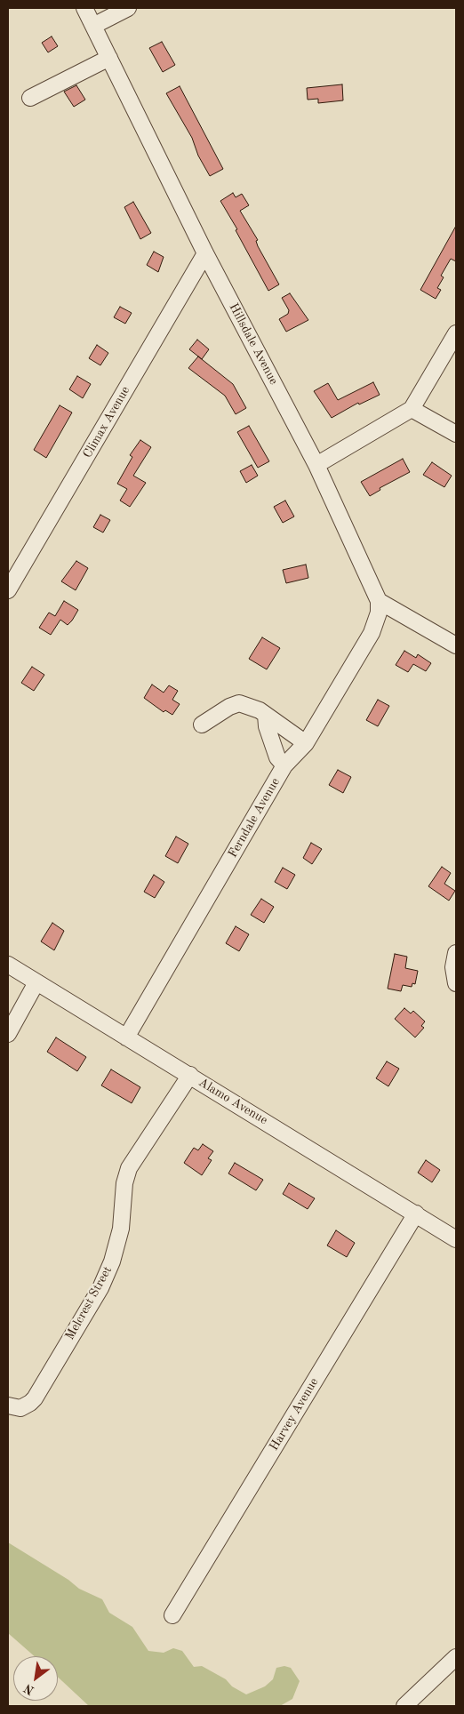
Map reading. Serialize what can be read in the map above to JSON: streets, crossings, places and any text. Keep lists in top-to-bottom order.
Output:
{
  "streets": {
    "street": [
      "Hillsdale Avenue",
      "Climax Avenue",
      "Ferndale Avenue",
      "Alamo Avenue",
      "Melcrest Street",
      "Harvey Avenue"
    ]
  },
  "crossings": [
    ["Hillsdale Avenue", "Climax Avenue"],
    ["Hillsdale Avenue", "Ferndale Avenue"],
    ["Ferndale Avenue", "Alamo Avenue"],
    ["Alamo Avenue", "Melcrest Street"],
    ["Alamo Avenue", "Harvey Avenue"]
  ],
  "north": "bottom left"
}
